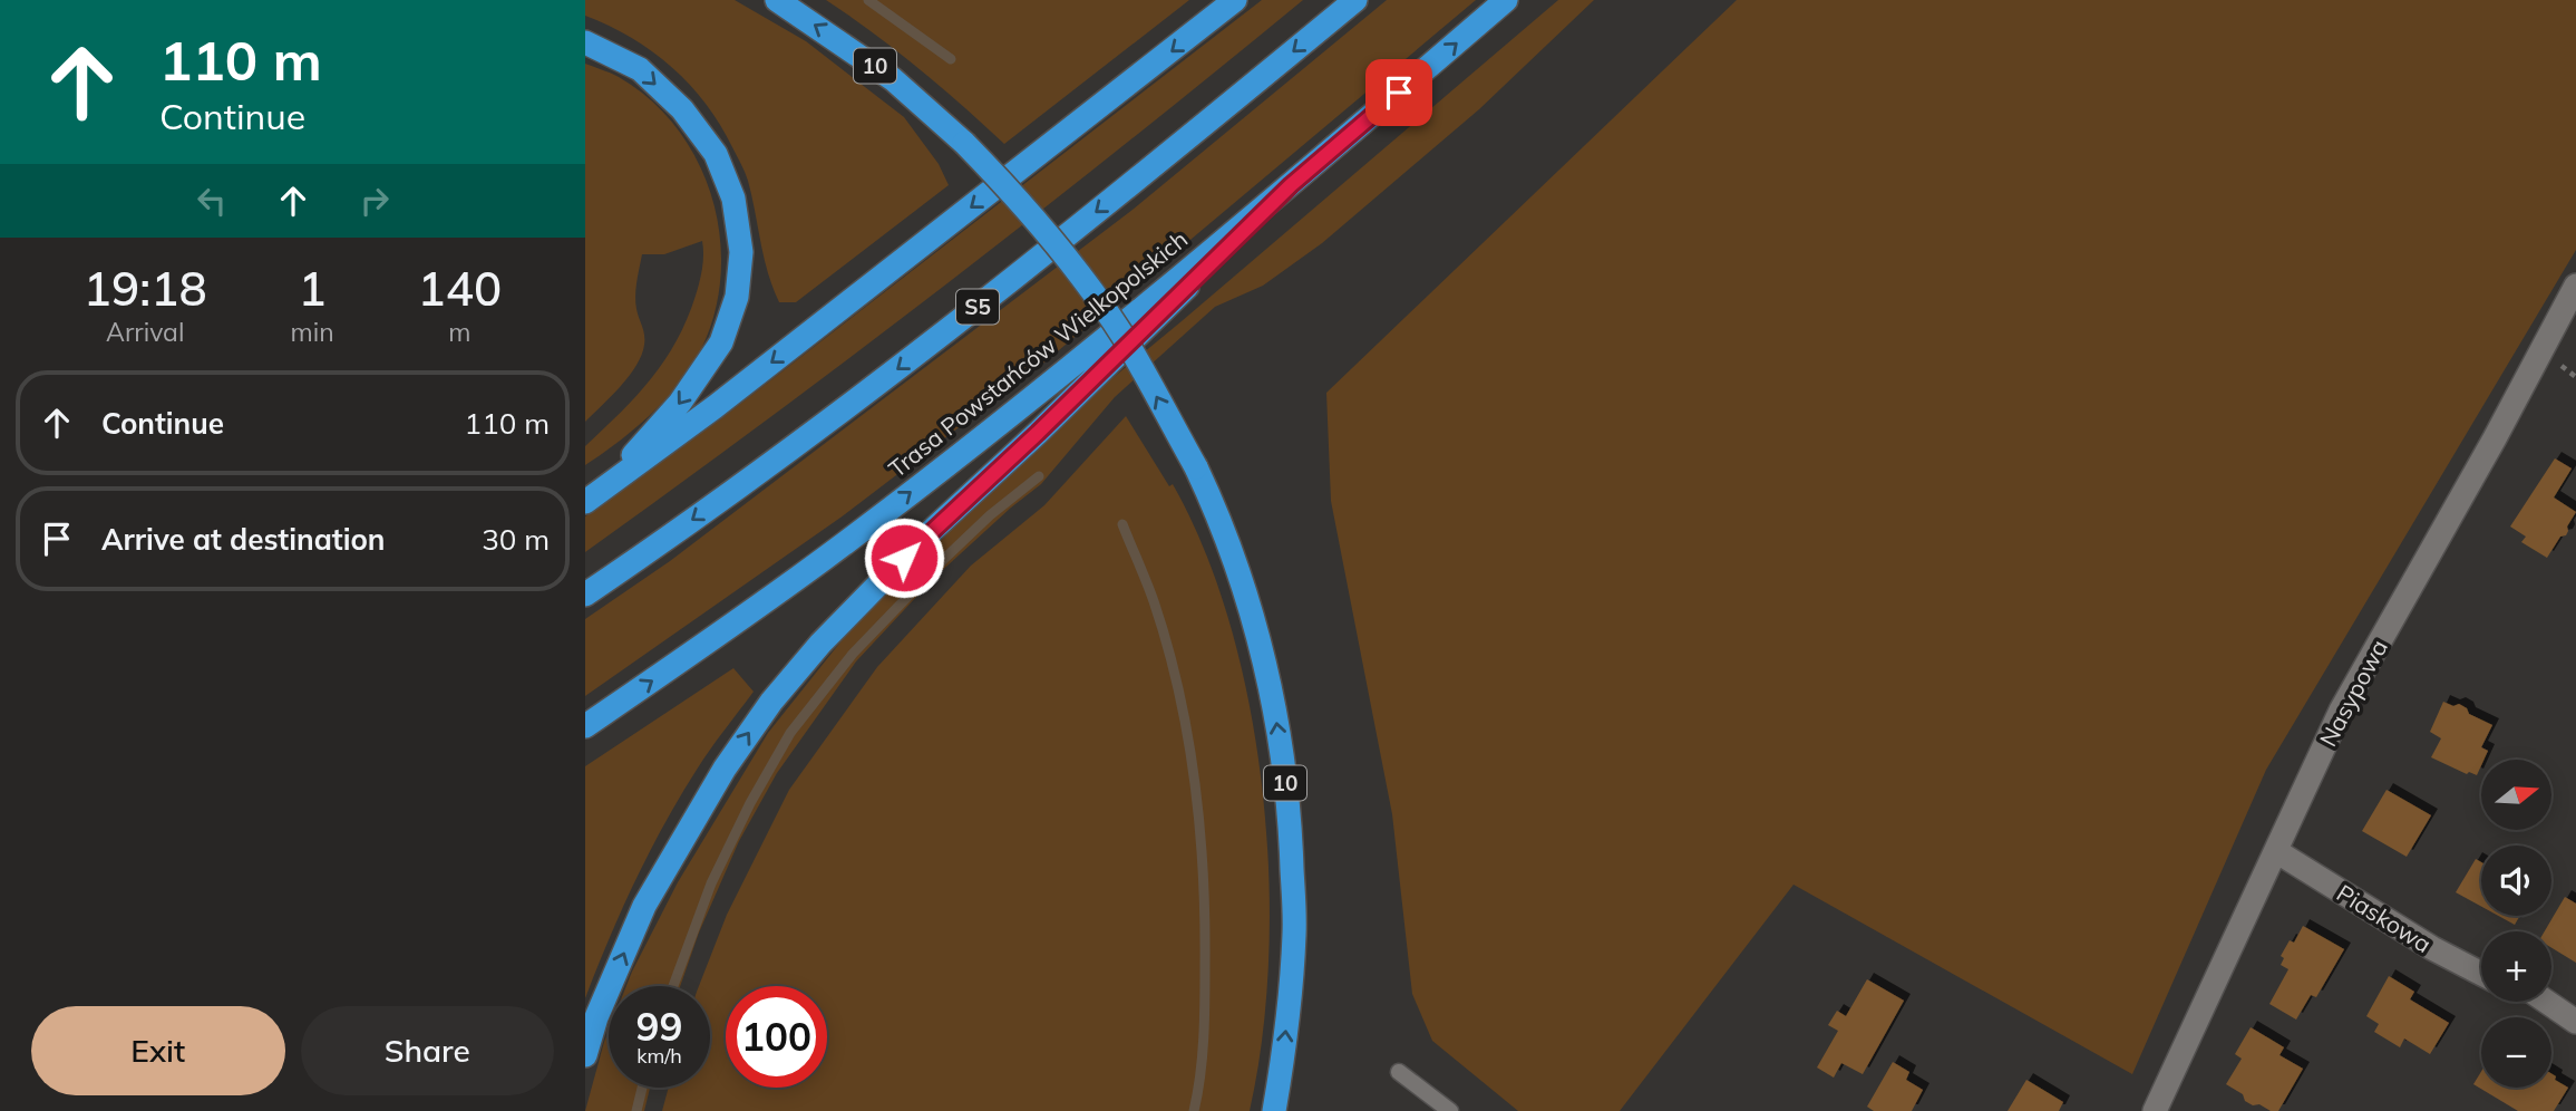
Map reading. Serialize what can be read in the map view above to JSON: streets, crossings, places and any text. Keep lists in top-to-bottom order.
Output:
{
  "streets": {
    "highway": ["10", "S5", "Trasa Powstańców Wielkopolskich"],
    "street": ["Nasypowa", "Piaskowa"]
  },
  "crossings": [
    ["Nasypowa", "Piaskowa"]
  ],
  "north": "right",
  "page": {
    "turn": ["110 m", "Continue"],
    "eta": [
      "19:18",
      "Arrival",
      "1",
      "min",
      "140",
      "m"
    ],
    "list": [
      {
        "name": "Continue",
        "value": "110 m"
      },
      {
        "name": "Arrive at destination",
        "value": "30 m"
      }
    ],
    "map_buttons": ["+", "−"],
    "speed": "99 km/h",
    "limit": "100",
    "buttons": ["Exit", "Share"]
  }
}
